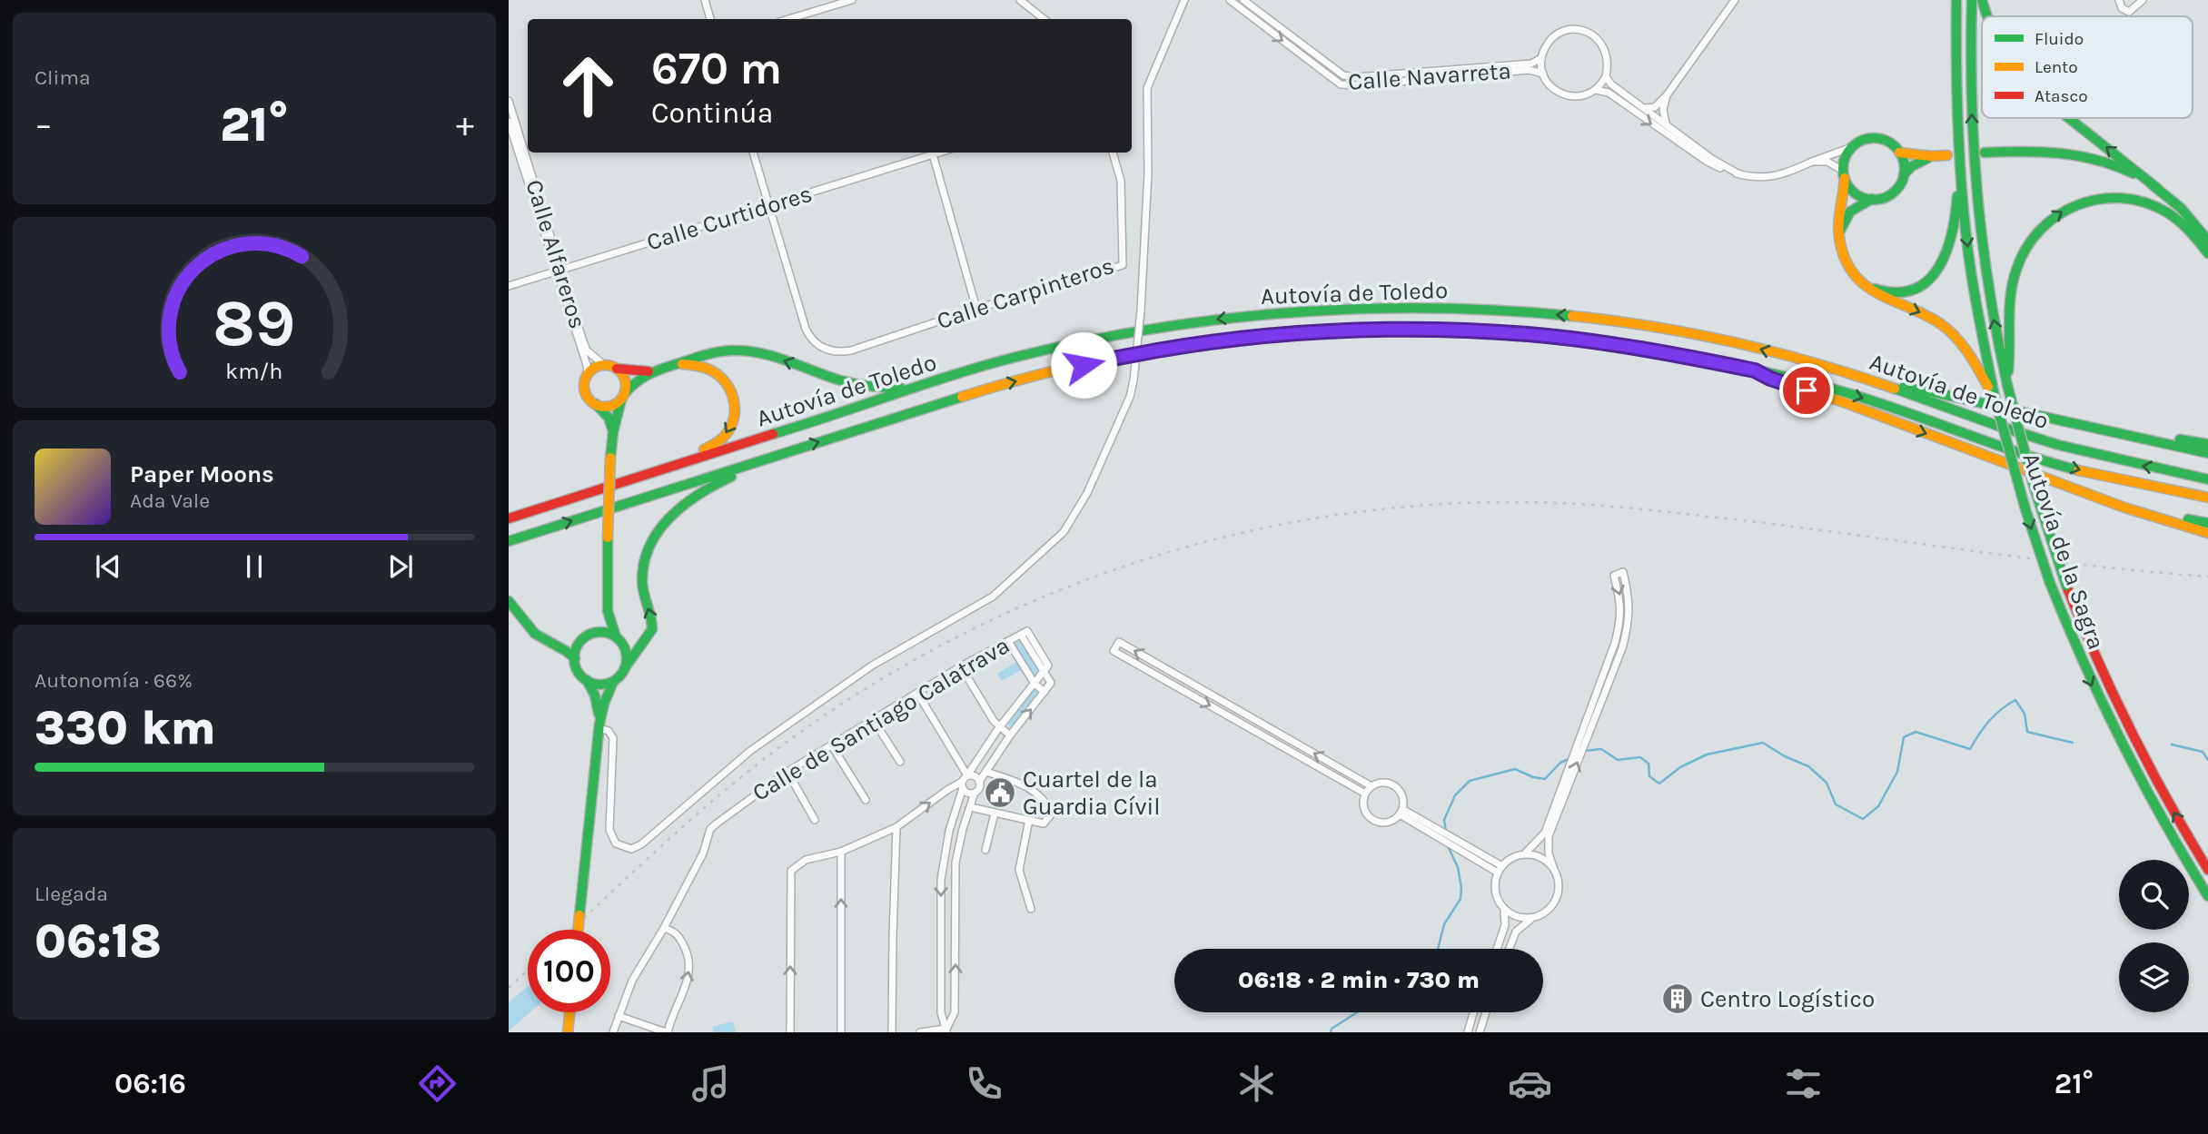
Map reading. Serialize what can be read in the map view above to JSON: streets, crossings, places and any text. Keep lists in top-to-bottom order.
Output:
{
  "streets": {
    "main road": ["Autovía de Toledo", "Autovía de la Sagra"],
    "street": [
      "Calle Navarreta",
      "Calle Curtidores",
      "Calle Alfareros",
      "Calle Carpinteros",
      "Calle de Santiago Calatrava"
    ]
  },
  "crossings": [
    ["Calle Curtidores", "Calle Alfareros"],
    ["Calle Curtidores", "Calle Carpinteros"]
  ],
  "places": {
    "public building": ["Cuartel de la Guardia Cívil"],
    "building": ["Centro Logístico"]
  },
  "legend": ["Fluido", "Lento", "Atasco"],
  "page": {
    "tile": [
      "Clima",
      ["Autonomía · 66%", "330 km"],
      ["Llegada", "06:18"]
    ],
    "turn": ["670 m", "Continúa"],
    "heat": ["−", "21°", "+"],
    "song": ["Paper Moons", "Ada Vale"],
    "limit": "100",
    "trip": "06:18 · 2 min · 730 m",
    "tabs": ["06:16", "21°"],
    "gauge": ["89", "km/h"]
  }
}
